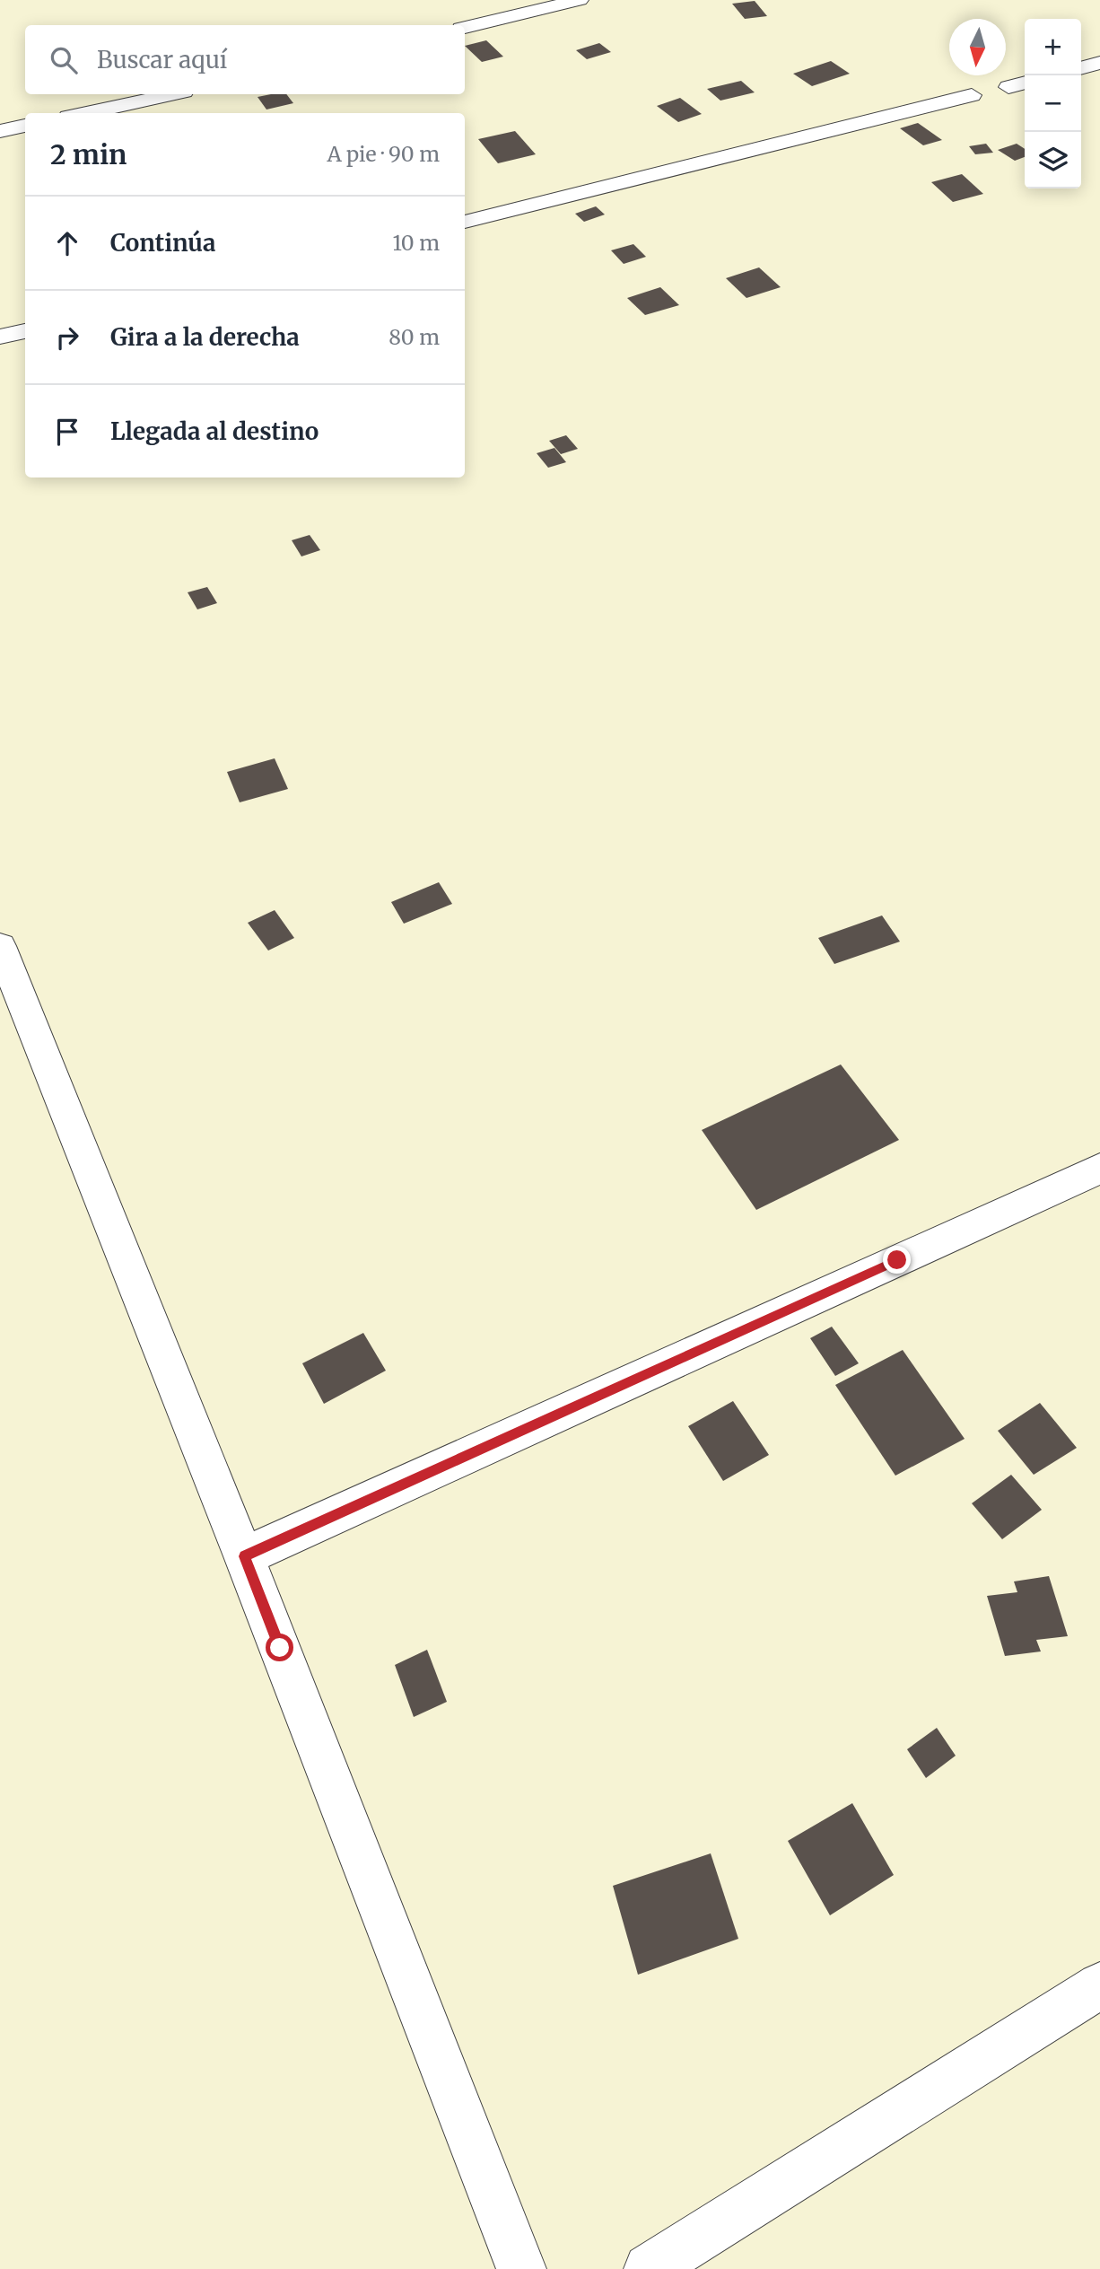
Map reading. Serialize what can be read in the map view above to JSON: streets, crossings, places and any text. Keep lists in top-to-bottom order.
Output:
{
  "north": "bottom",
  "page": {
    "map_buttons": ["+", "−"],
    "search": "Buscar aquí",
    "heading": ["2 min", "A pie · 90 m"],
    "list": [
      ["Continúa", "10 m"],
      ["Gira a la derecha", "80 m"],
      "Llegada al destino"
    ]
  }
}
